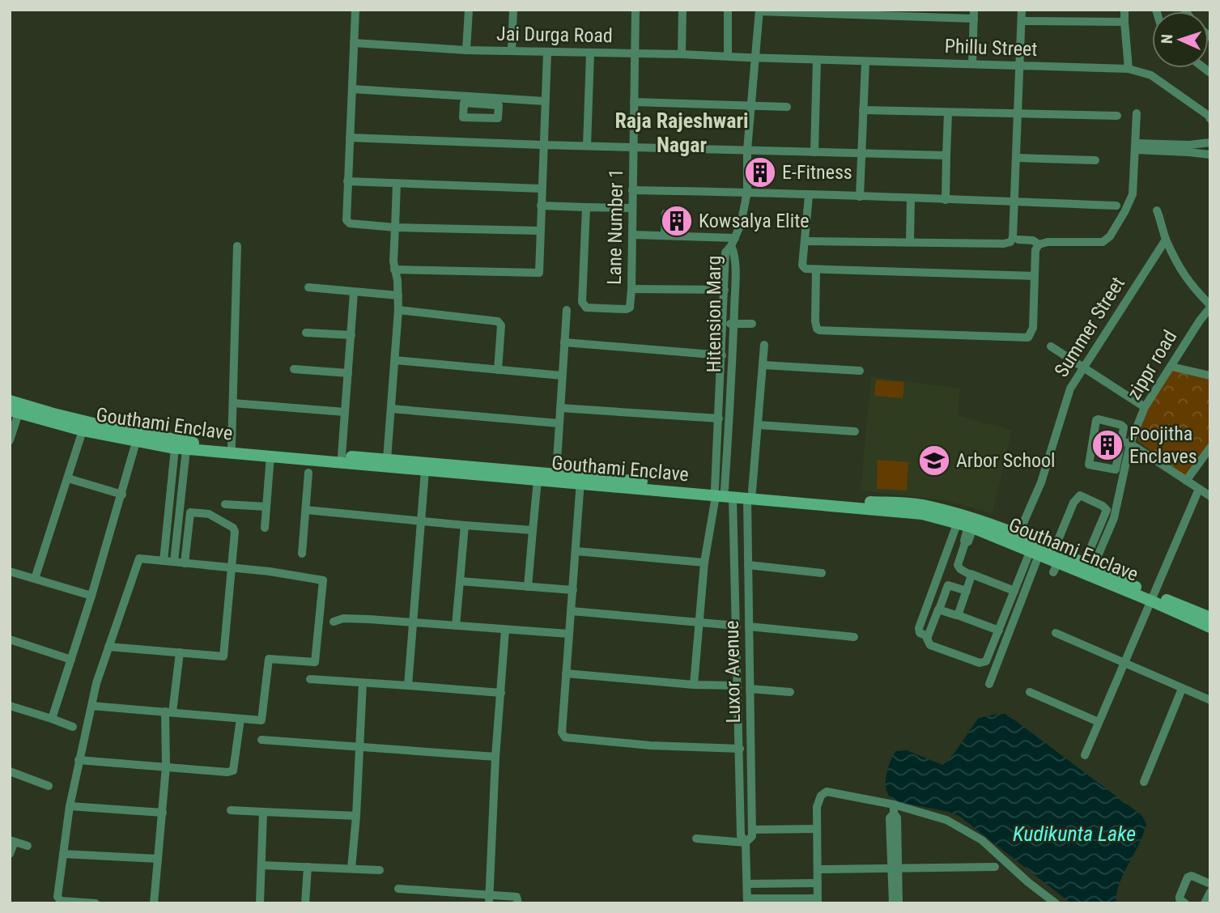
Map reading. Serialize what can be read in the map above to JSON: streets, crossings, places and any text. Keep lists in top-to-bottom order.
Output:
{
  "streets": {
    "street": [
      "Jai Durga Road",
      "Phillu Street",
      "Lane Number 1",
      "Hitension Marg",
      "Summer Street",
      "zippr road",
      "Gouthami Enclave",
      "Luxor Avenue"
    ]
  },
  "crossings": [
    ["Jai Durga Road", "Phillu Street"],
    ["Jai Durga Road", "Lane Number 1"],
    ["Hitension Marg", "Gouthami Enclave"],
    ["Hitension Marg", "Luxor Avenue"],
    ["Summer Street", "Gouthami Enclave"],
    ["zippr road", "Gouthami Enclave"],
    ["Gouthami Enclave", "Luxor Avenue"]
  ],
  "districts": ["Raja Rajeshwari Nagar"],
  "water": ["Kudikunta Lake"],
  "places": {
    "building": ["E-Fitness", "Kowsalya Elite", "Poojitha Enclaves"],
    "school or university": ["Arbor School"]
  },
  "north": "left"
}
